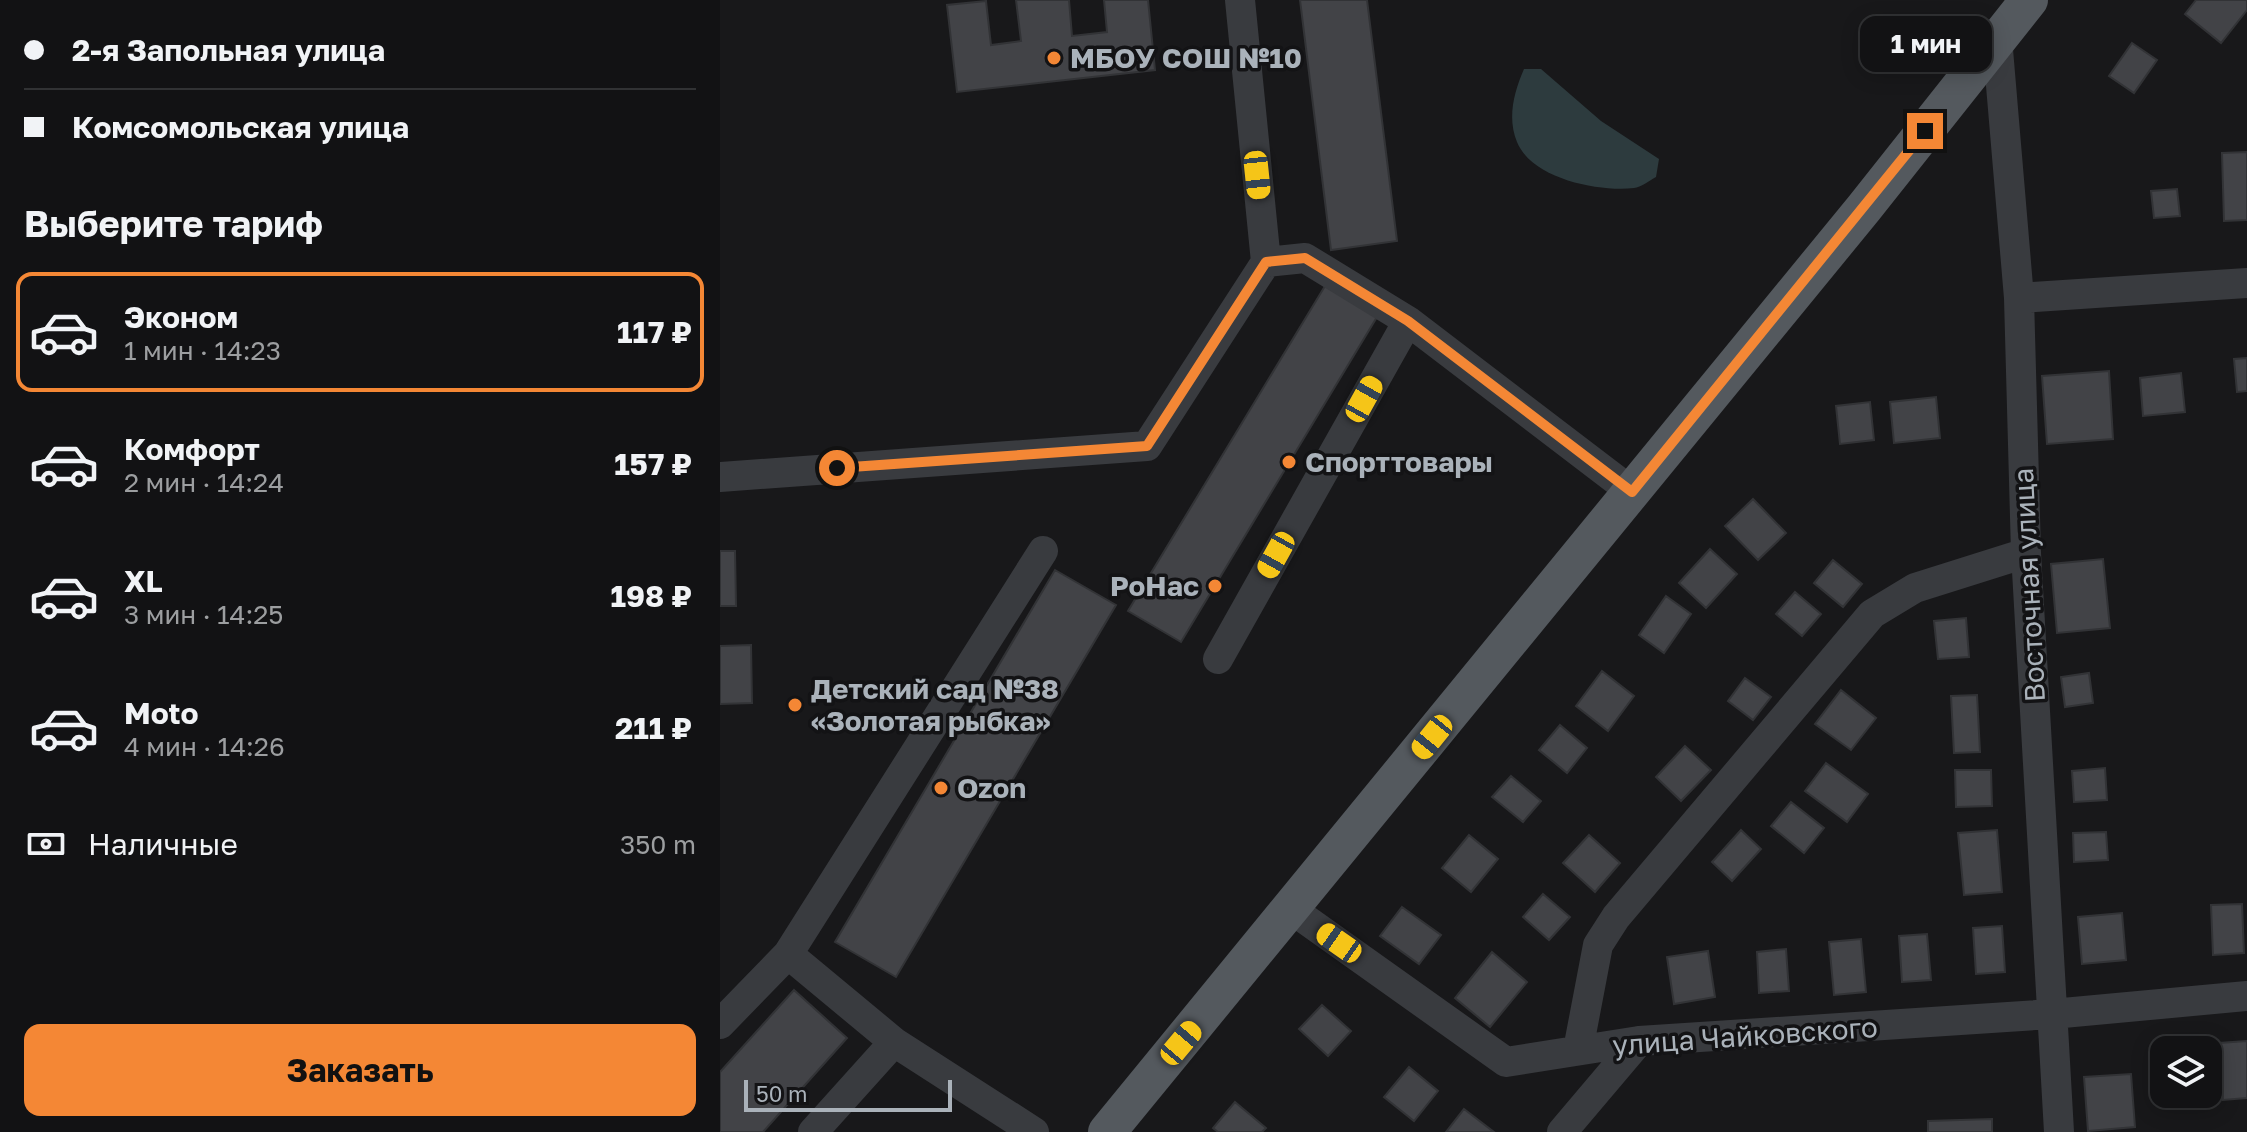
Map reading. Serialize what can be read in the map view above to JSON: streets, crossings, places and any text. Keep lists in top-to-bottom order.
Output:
{
  "streets": {
    "street": ["Восточная улица", "улица Чайковского"]
  },
  "crossings": [
    ["Восточная улица", "улица Чайковского"]
  ],
  "places": [
    "МБОУ СОШ №10",
    "Спорттовары",
    "РоНас",
    "Детский сад №38 «Золотая рыбка»",
    "Ozon"
  ],
  "scale_bar": "50 m",
  "page": {
    "banner": ["2-я Запольная улица", "Комсомольская улица"],
    "bubble": "1 мин",
    "heading": "Выберите тариф",
    "list": [
      {
        "name": "Эконом",
        "note": "1 мин · 14:23",
        "value": "117 ₽"
      },
      {
        "name": "Комфорт",
        "note": "2 мин · 14:24",
        "value": "157 ₽"
      },
      {
        "name": "XL",
        "note": "3 мин · 14:25",
        "value": "198 ₽"
      },
      {
        "name": "Moto",
        "note": "4 мин · 14:26",
        "value": "211 ₽"
      }
    ],
    "pay": ["Наличные", "350 m"],
    "buttons": "Заказать",
    "scale": "50 m"
  }
}
